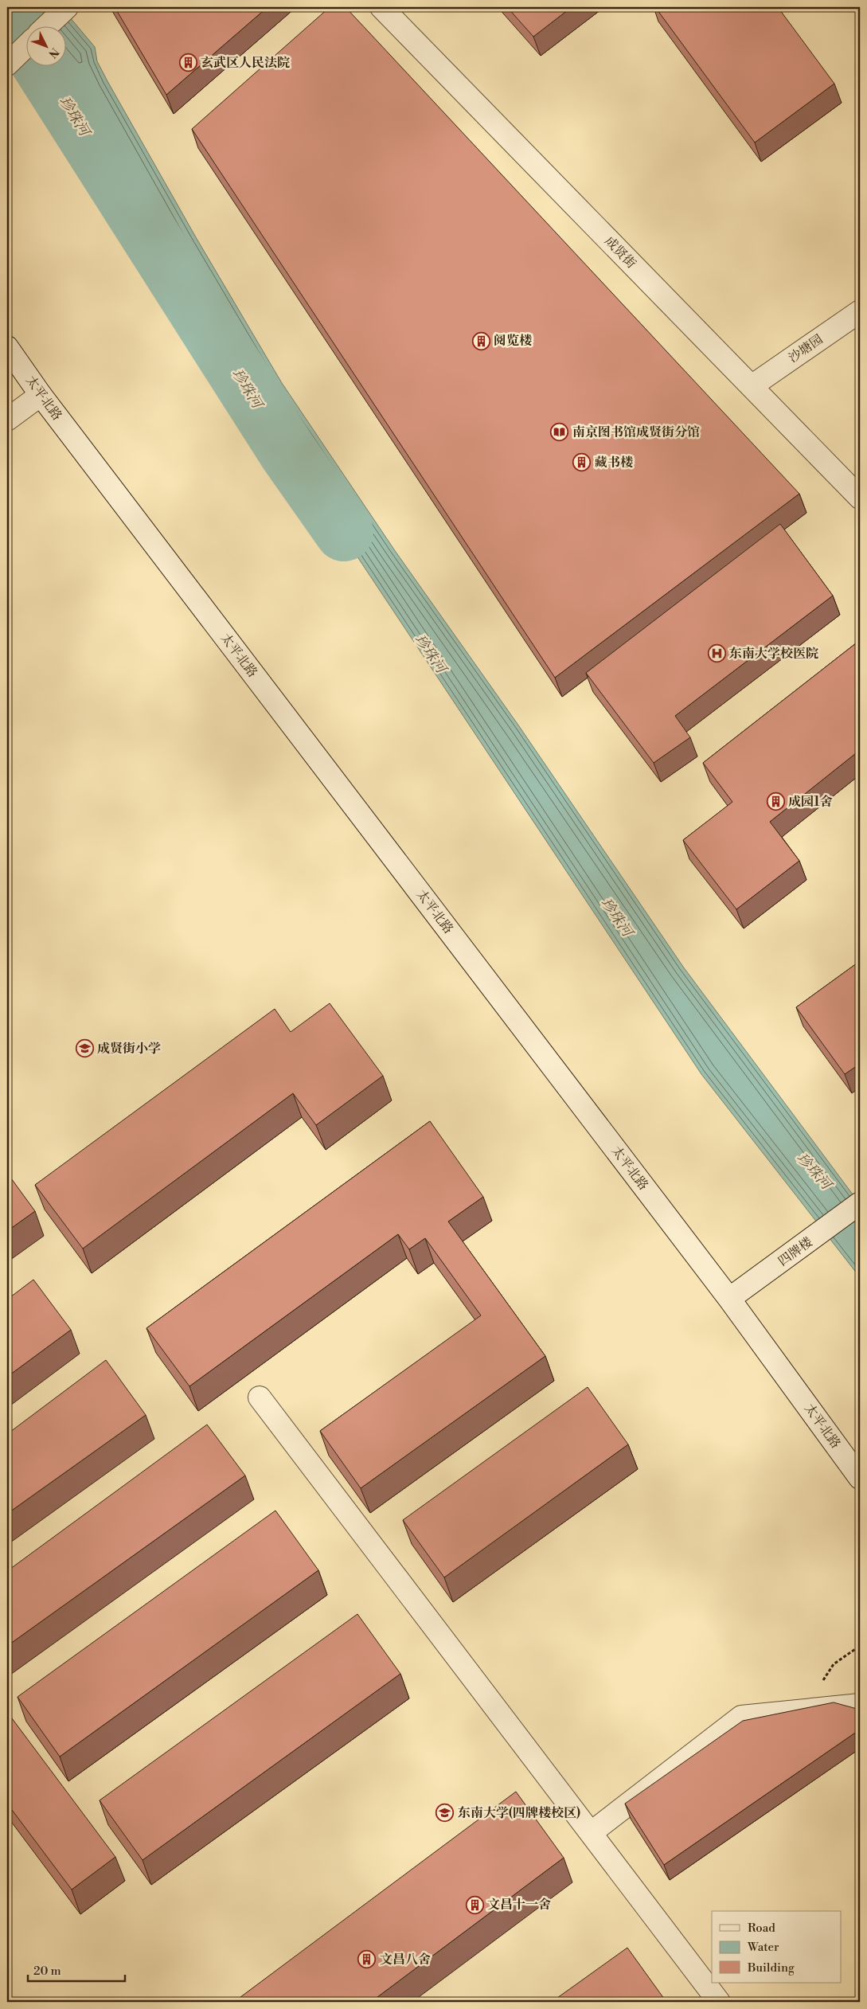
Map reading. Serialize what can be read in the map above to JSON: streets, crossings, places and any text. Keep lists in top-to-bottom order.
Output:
{
  "streets": {
    "street": [
      "成贤街",
      "沙塘园",
      "太平北路",
      "四牌楼"
    ]
  },
  "crossings": [
    ["成贤街", "沙塘园"],
    ["太平北路", "四牌楼"]
  ],
  "water": ["珍珠河"],
  "places": {
    "building": [
      "玄武区人民法院",
      "阅览楼",
      "藏书楼",
      "成园1舍",
      "文昌十一舍",
      "文昌八舍"
    ],
    "library": ["南京图书馆成贤街分馆"],
    "hospital": ["东南大学校医院"],
    "school or university": ["成贤街小学", "东南大学(四牌楼校区)"]
  },
  "legend": ["Road", "Water", "Building"],
  "scale_bar": "20 m",
  "north": "bottom right"
}
